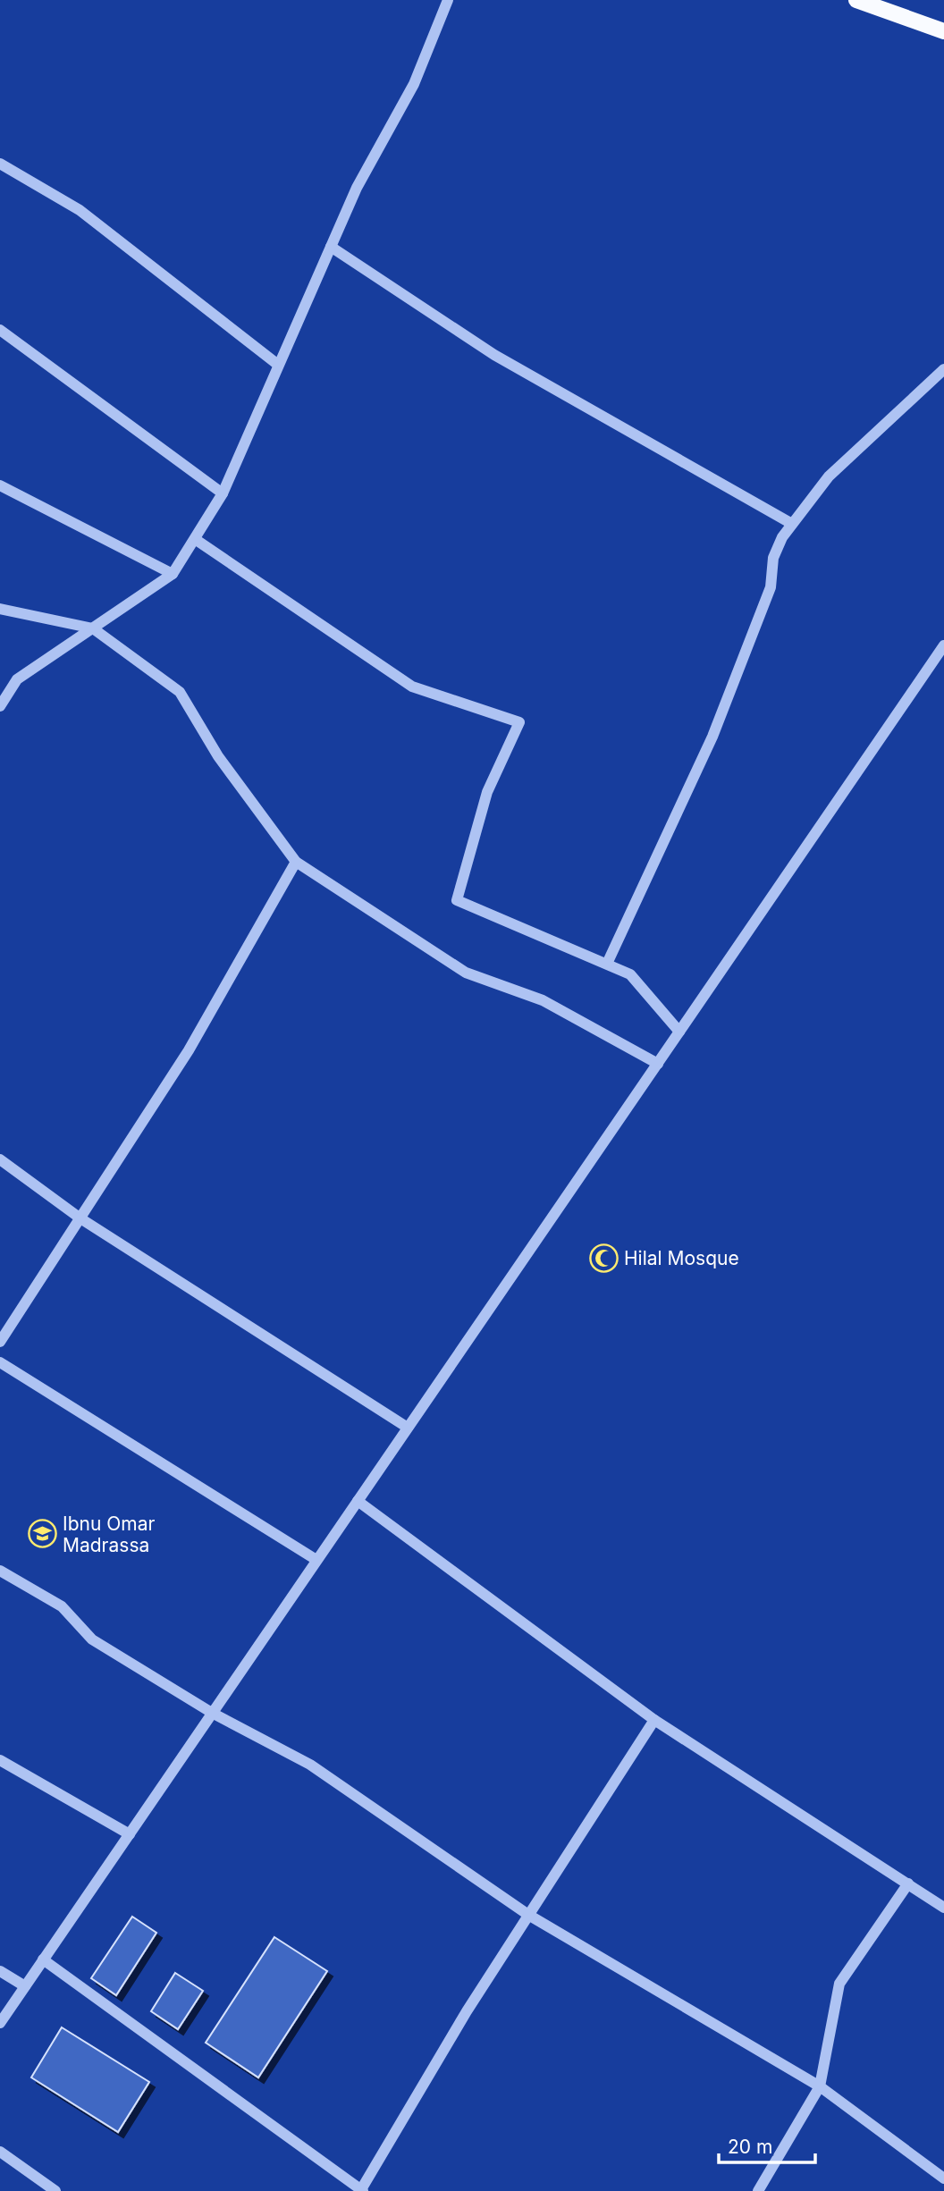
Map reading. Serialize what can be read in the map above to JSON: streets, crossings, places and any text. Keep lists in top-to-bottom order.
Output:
{
  "places": {
    "mosque": ["Hilal Mosque"],
    "school or university": ["Ibnu Omar Madrassa"]
  },
  "scale_bar": "20 m"
}
